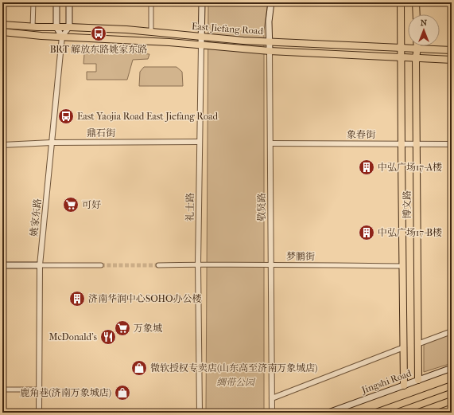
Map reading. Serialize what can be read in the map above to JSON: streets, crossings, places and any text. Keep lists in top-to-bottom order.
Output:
{
  "streets": {
    "main road": [
      "East Jiefang Road",
      "博文路",
      "礼士路",
      "敬贤路",
      "Jingshi Road"
    ],
    "street": [
      "鼎石街",
      "象春街",
      "姚家东路",
      "梦鹏街"
    ]
  },
  "crossings": [
    ["East Jiefang Road", "博文路"],
    ["East Jiefang Road", "礼士路"],
    ["East Jiefang Road", "敬贤路"],
    ["East Jiefang Road", "姚家东路"],
    ["鼎石街", "礼士路"],
    ["鼎石街", "姚家东路"],
    ["象春街", "博文路"],
    ["象春街", "敬贤路"],
    ["博文路", "梦鹏街"],
    ["博文路", "Jingshi Road"],
    ["礼士路", "梦鹏街"],
    ["敬贤路", "梦鹏街"]
  ],
  "parks": ["绸带公园"],
  "places": {
    "bus stop": ["BRT 解放东路姚家东路", "East Yaojia Road East Jiefang Road"],
    "building": ["中弘广场17-A楼", "中弘广场17-B楼", "济南华润中心SOHO办公楼"],
    "supermarket": ["可好", "万象城"],
    "restaurant": ["McDonald's"],
    "shop": ["微软授权专卖店(山东高至济南万象城店)", "鹿角巷(济南万象城店)"]
  },
  "north": "top"
}
